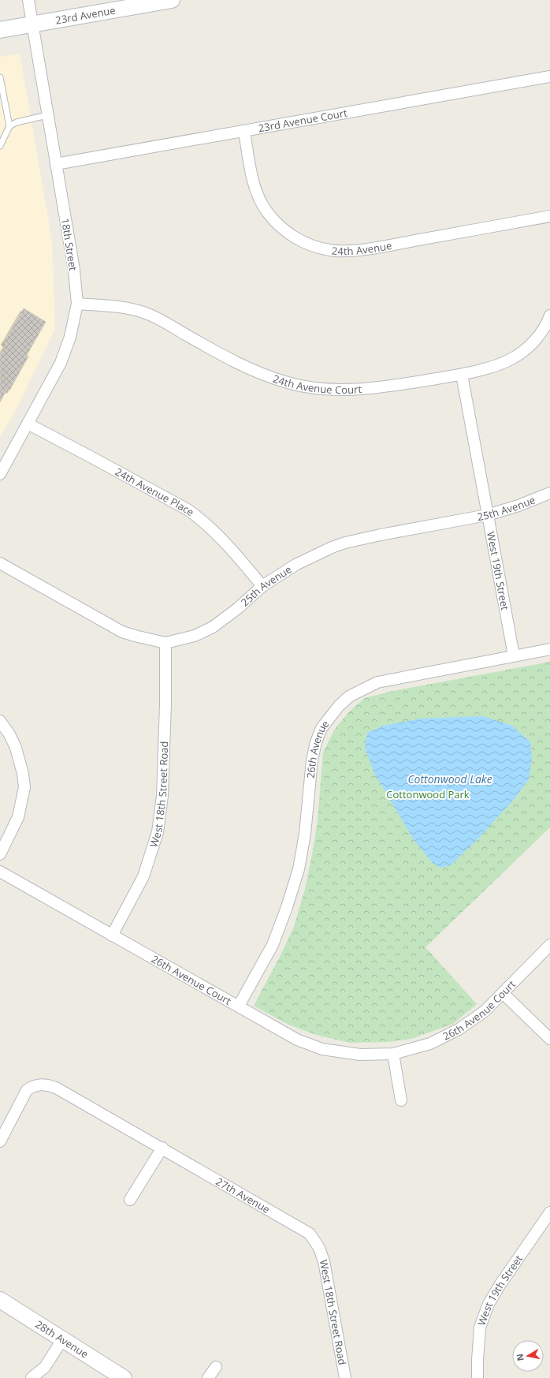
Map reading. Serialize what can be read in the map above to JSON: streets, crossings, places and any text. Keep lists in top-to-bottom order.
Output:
{
  "streets": {
    "main road": ["23rd Avenue", "28th Avenue"],
    "street": [
      "23rd Avenue Court",
      "18th Street",
      "24th Avenue",
      "24th Avenue Court",
      "24th Avenue Place",
      "25th Avenue",
      "West 19th Street",
      "26th Avenue",
      "West 18th Street Road",
      "26th Avenue Court",
      "27th Avenue"
    ]
  },
  "crossings": [
    ["23rd Avenue", "18th Street"],
    ["23rd Avenue Court", "18th Street"],
    ["23rd Avenue Court", "24th Avenue"],
    ["18th Street", "24th Avenue Court"],
    ["18th Street", "24th Avenue Place"],
    ["24th Avenue Court", "West 19th Street"],
    ["24th Avenue Place", "25th Avenue"],
    ["25th Avenue", "West 19th Street"],
    ["25th Avenue", "West 18th Street Road"],
    ["West 19th Street", "26th Avenue"],
    ["26th Avenue", "26th Avenue Court"],
    ["West 18th Street Road", "26th Avenue Court"],
    ["West 18th Street Road", "27th Avenue"]
  ],
  "water": ["Cottonwood Lake"],
  "parks": ["Cottonwood Park"],
  "north": "left"
}
